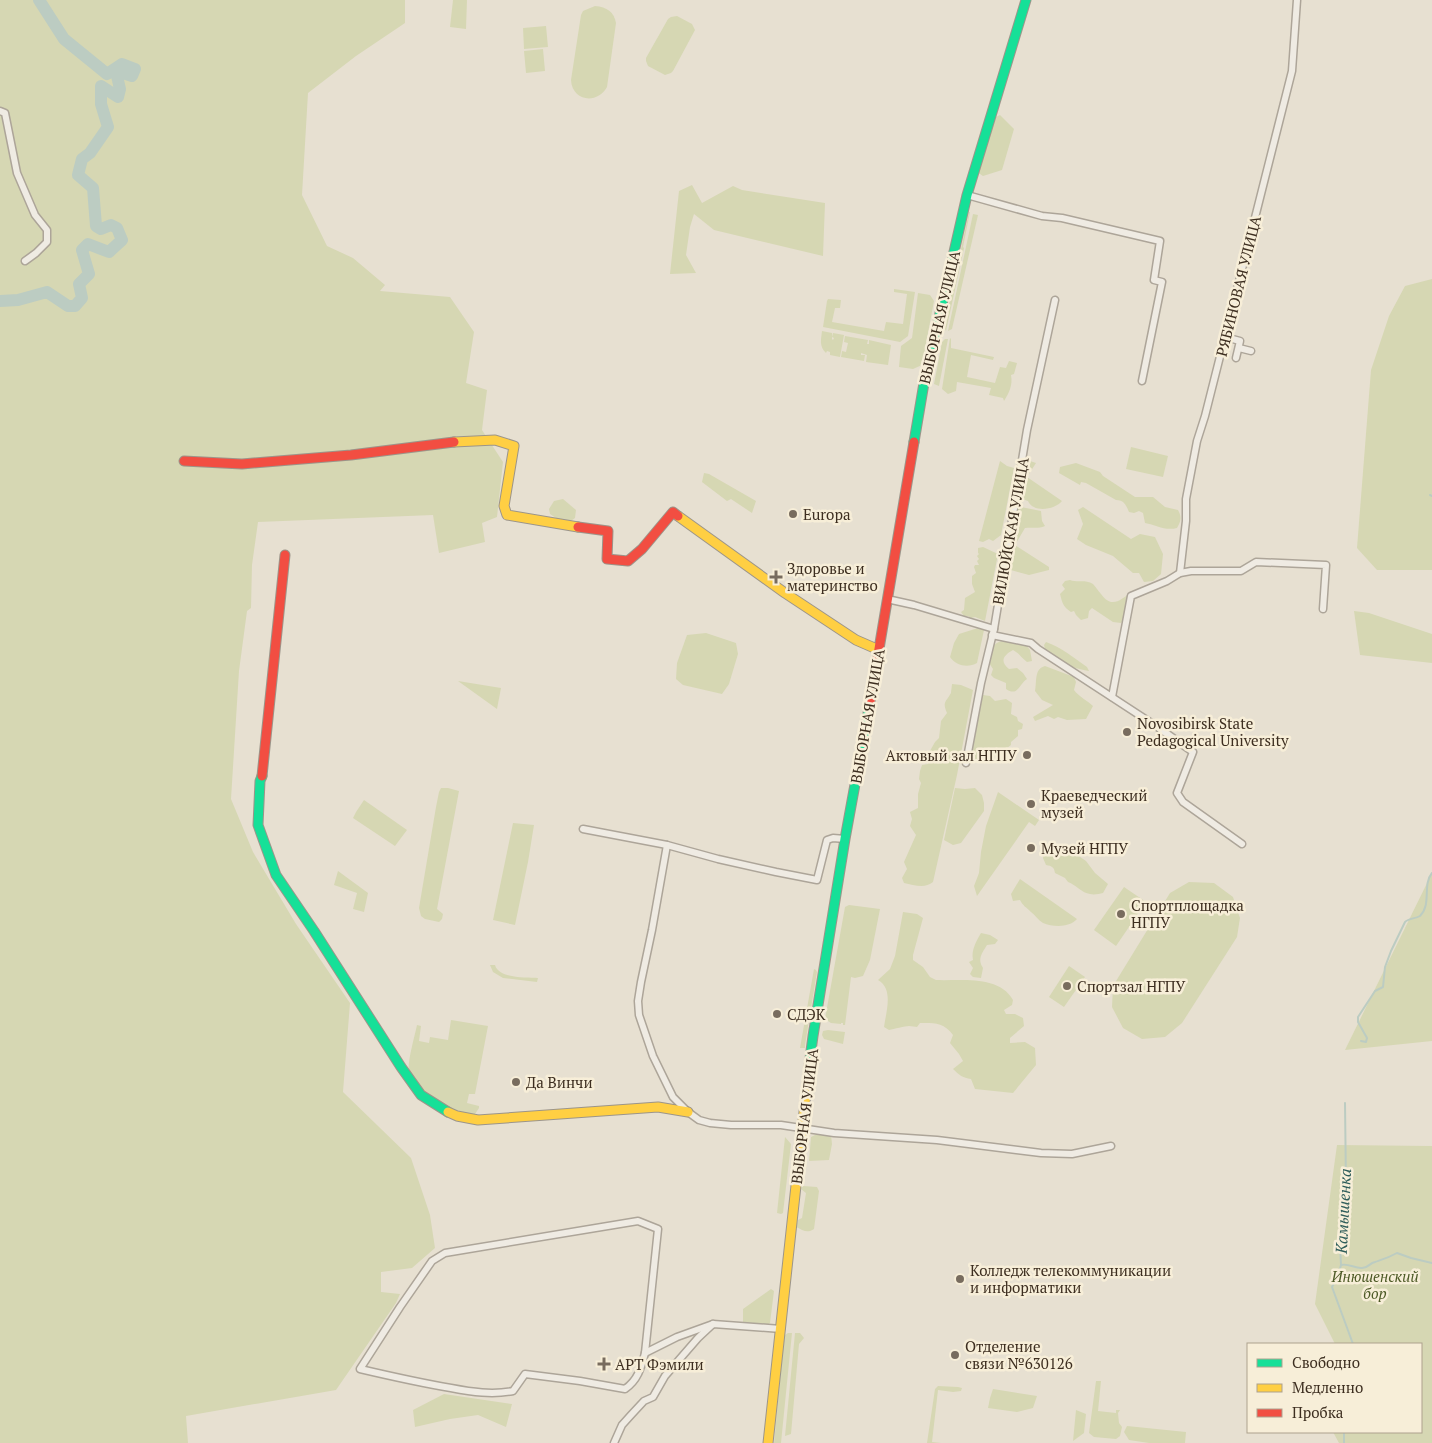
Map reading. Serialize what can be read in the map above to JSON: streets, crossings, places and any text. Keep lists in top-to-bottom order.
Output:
{
  "streets": {
    "street": ["РЯБИНОВАЯ УЛИЦА", "ВЫБОРНАЯ УЛИЦА", "ВИЛЮЙСКАЯ УЛИЦА"]
  },
  "water": ["Камышенка"],
  "parks": ["Инюшенский бор"],
  "places": {
    "other": [
      "Europa",
      "Novosibirsk State Pedagogical University",
      "Актовый зал НГПУ",
      "Краеведческий музей",
      "Музей НГПУ",
      "Спортплощадка НГПУ",
      "Спортзал НГПУ",
      "СДЭК",
      "Да Винчи",
      "Колледж телекоммуникации и информатики",
      "Отделение связи №630126"
    ],
    "health": ["Здоровье и материнство", "АРТ Фэмили"]
  },
  "legend": ["Свободно", "Медленно", "Пробка"]
}
